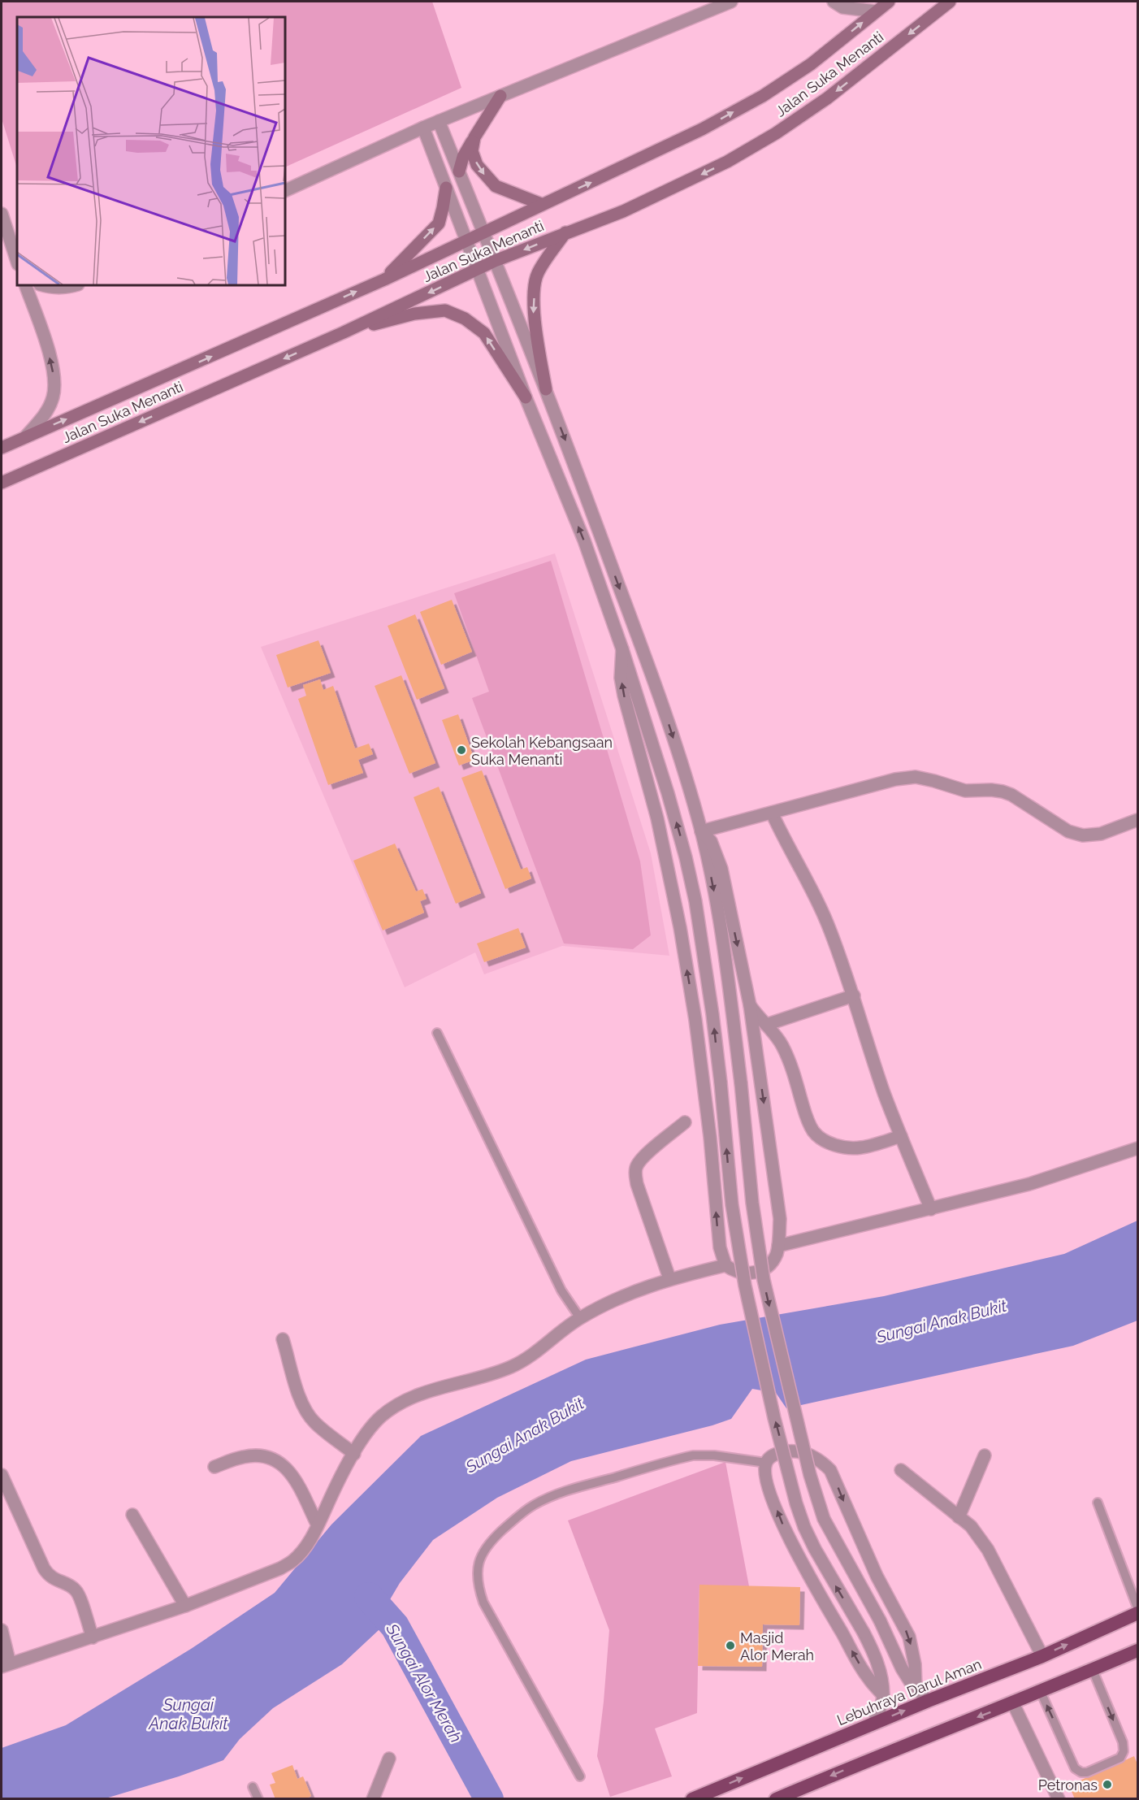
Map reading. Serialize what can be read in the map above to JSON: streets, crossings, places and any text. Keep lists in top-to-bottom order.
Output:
{
  "streets": {
    "highway": ["Lebuhraya Darul Aman"],
    "main road": ["Jalan Suka Menanti"]
  },
  "water": ["Sungai Anak Bukit", "Sungai Alor Merah"],
  "places": ["Sekolah Kebangsaan Suka Menanti", "Masjid Alor Merah", "Petronas"]
}
